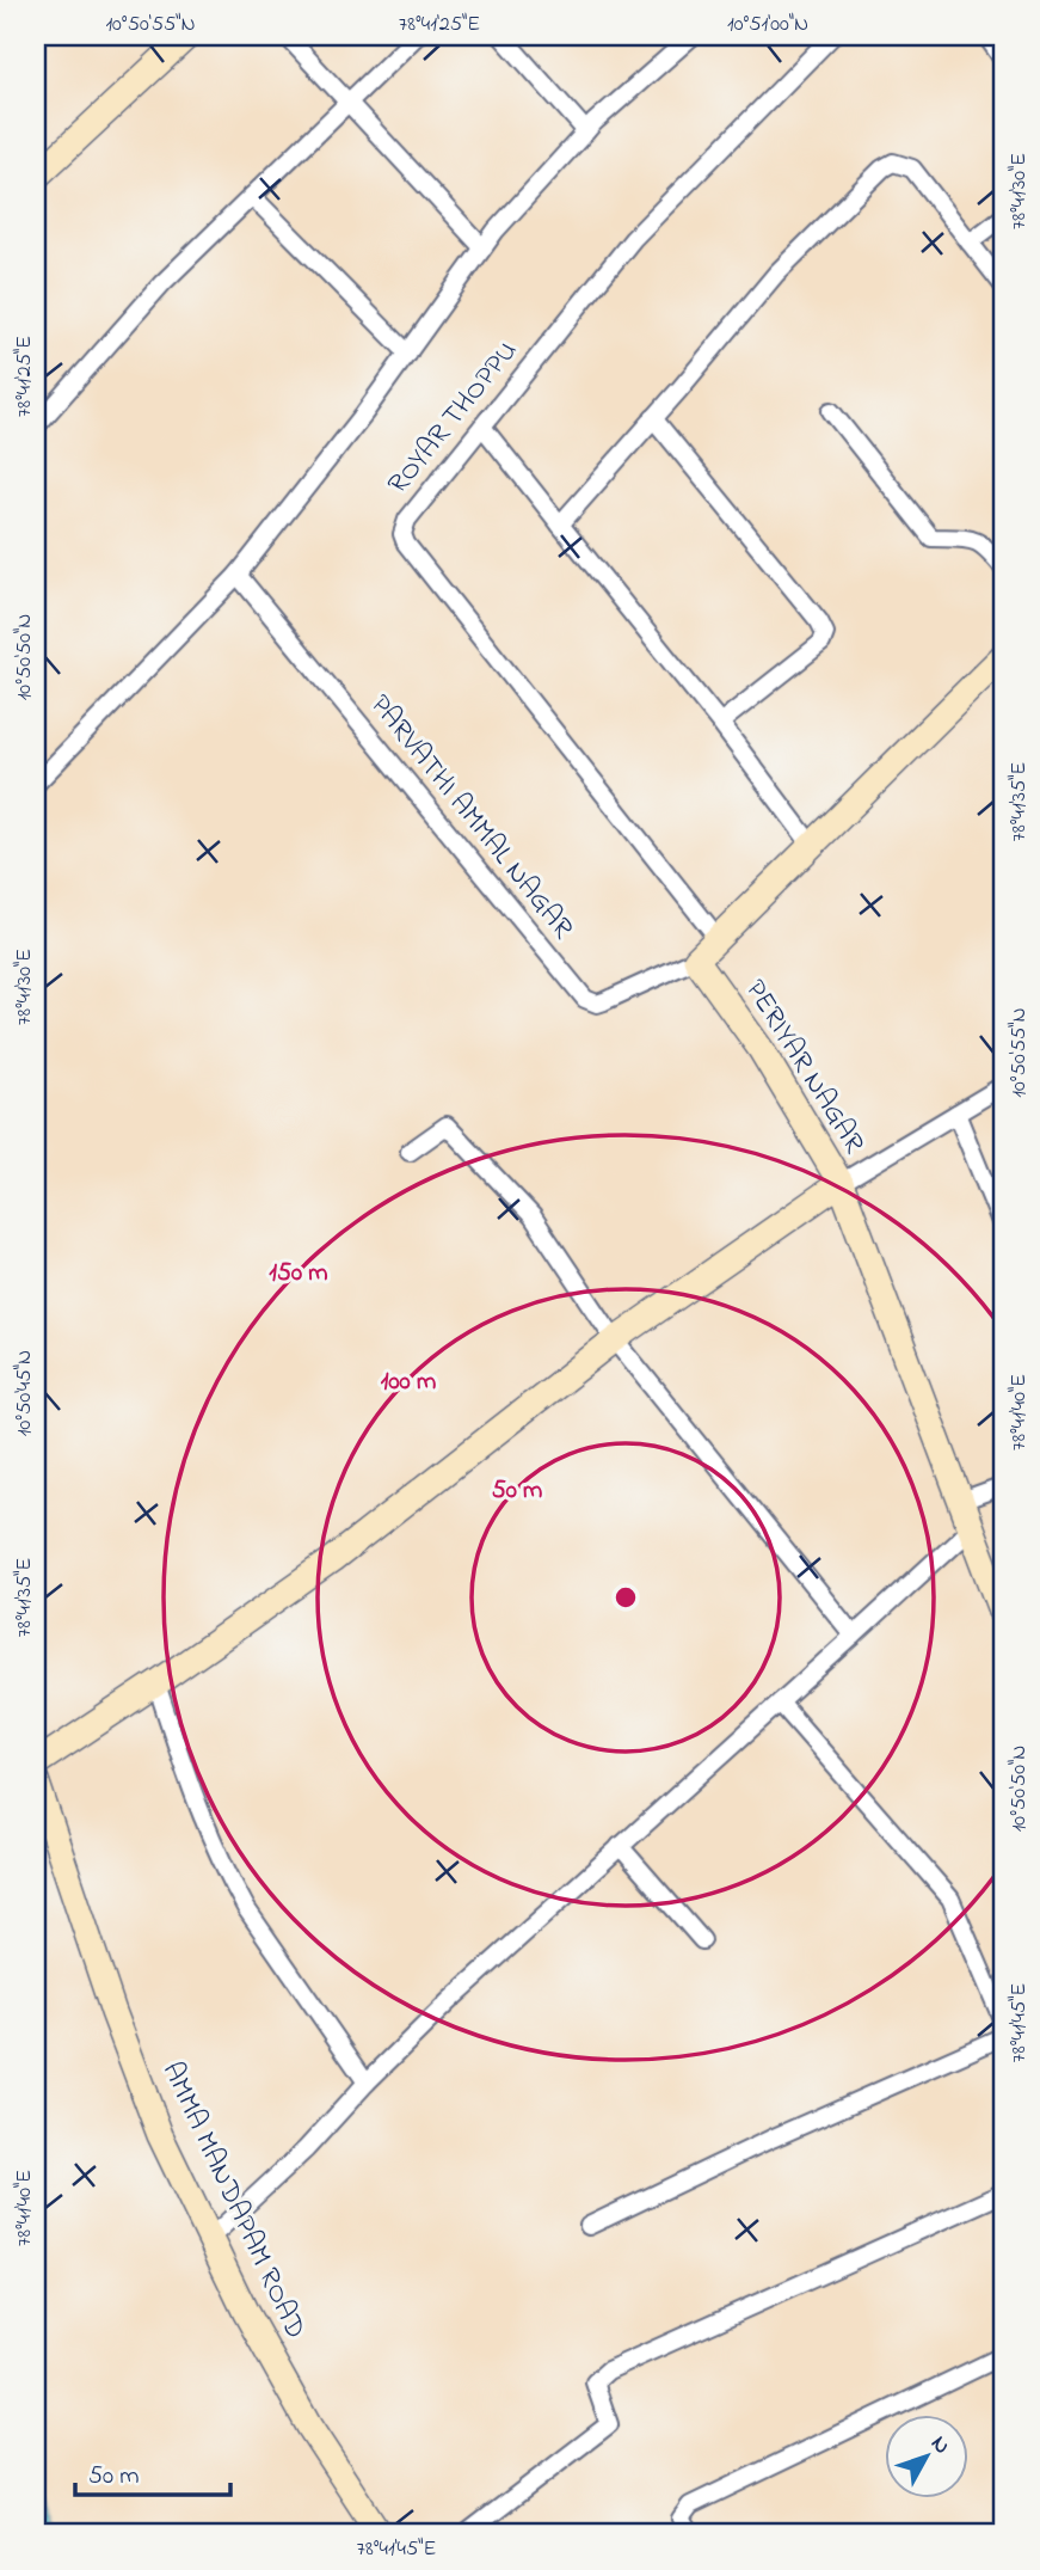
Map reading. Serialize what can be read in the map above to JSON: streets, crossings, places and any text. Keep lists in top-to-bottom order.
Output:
{
  "streets": {
    "street": [
      "ROYAR THOPPU",
      "PARVATHI AMMAL NAGAR",
      "PERIYAR NAGAR",
      "AMMA MANDAPAM ROAD"
    ]
  },
  "crossings": [
    ["PARVATHI AMMAL NAGAR", "PERIYAR NAGAR"]
  ],
  "scale_bar": "50 m",
  "north": "top right",
  "coordinates": [
    "10°50'55\"N",
    "78°41'25\"E",
    "10°51'00\"N",
    "78°41'30\"E",
    "10°50'50\"N",
    "78°41'35\"E",
    "10°50'45\"N",
    "78°41'40\"E",
    "78°41'45\"E"
  ],
  "rings": ["150 m", "100 m", "50 m"]
}
